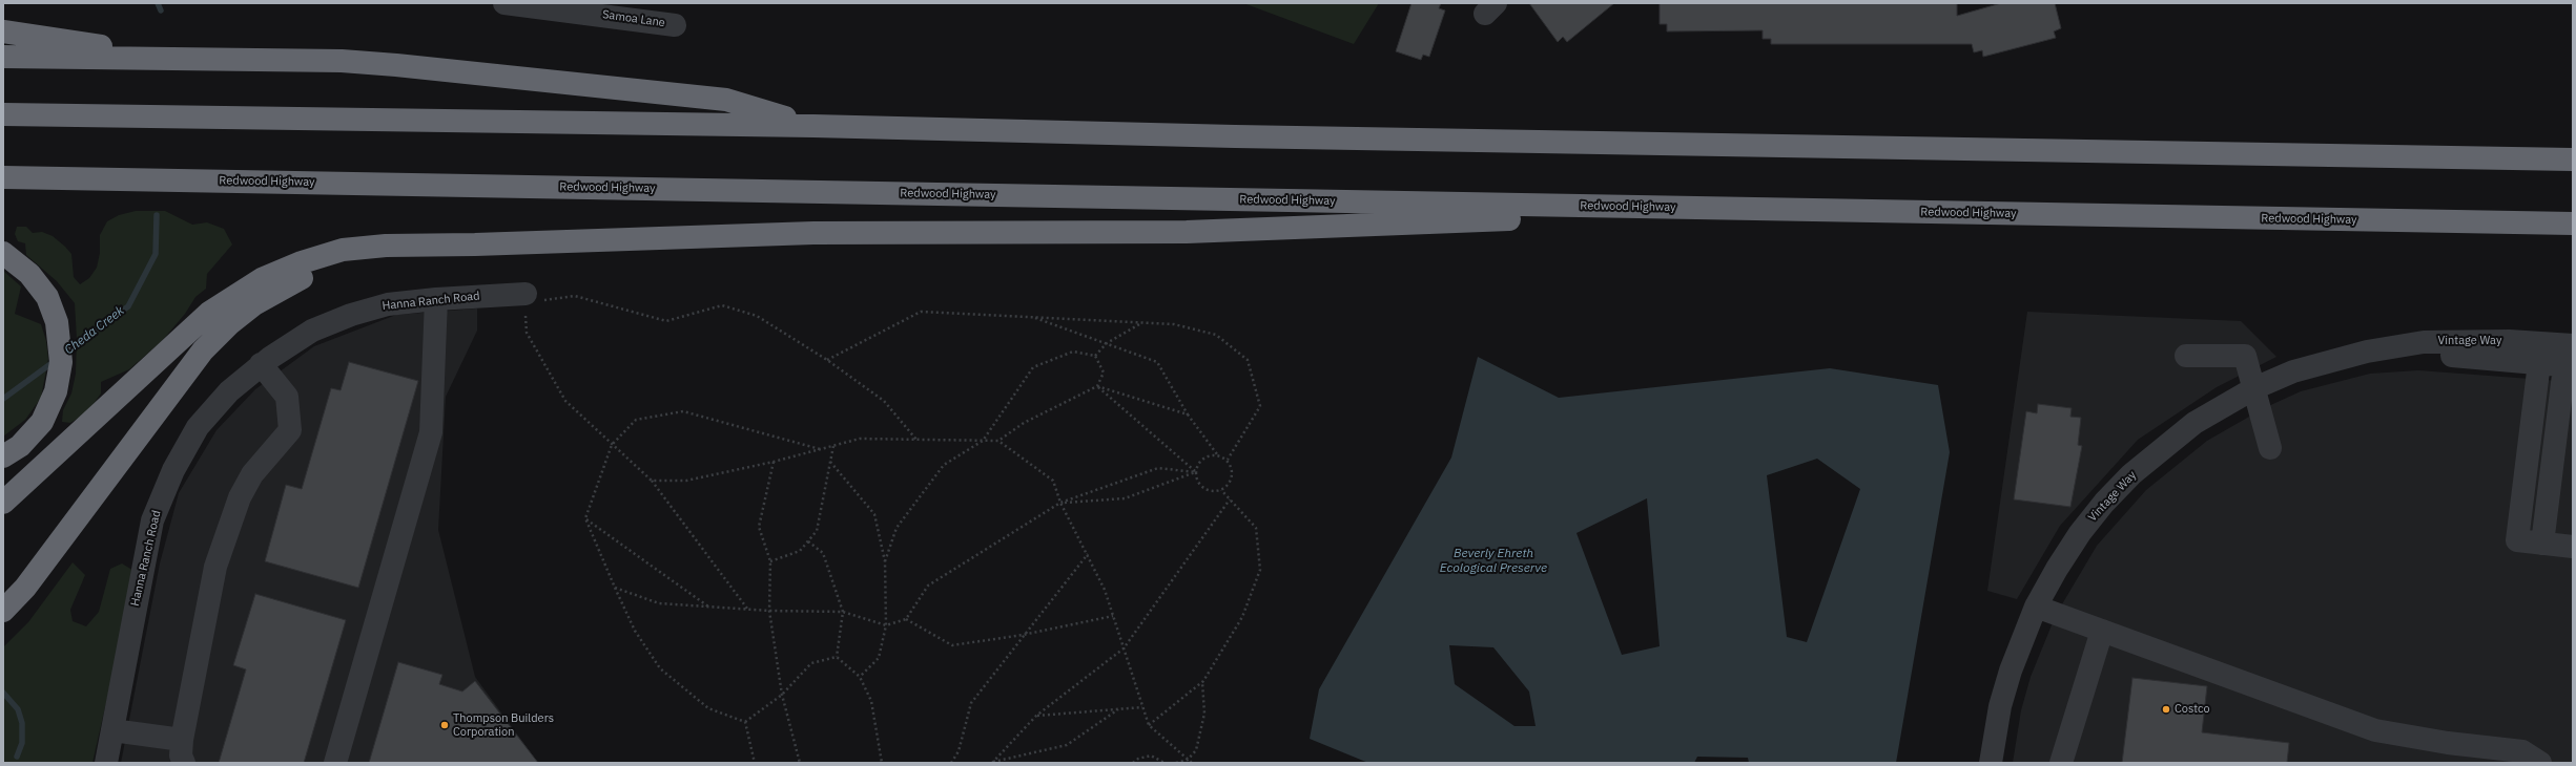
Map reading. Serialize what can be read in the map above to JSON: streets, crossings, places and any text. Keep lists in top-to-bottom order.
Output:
{
  "streets": {
    "highway": ["Redwood Highway"],
    "street": ["Samoa Lane", "Hanna Ranch Road", "Vintage Way"]
  },
  "water": ["Cheda Creek", "Beverly Ehreth Ecological Preserve"],
  "places": ["Costco", "Thompson Builders Corporation"]
}
